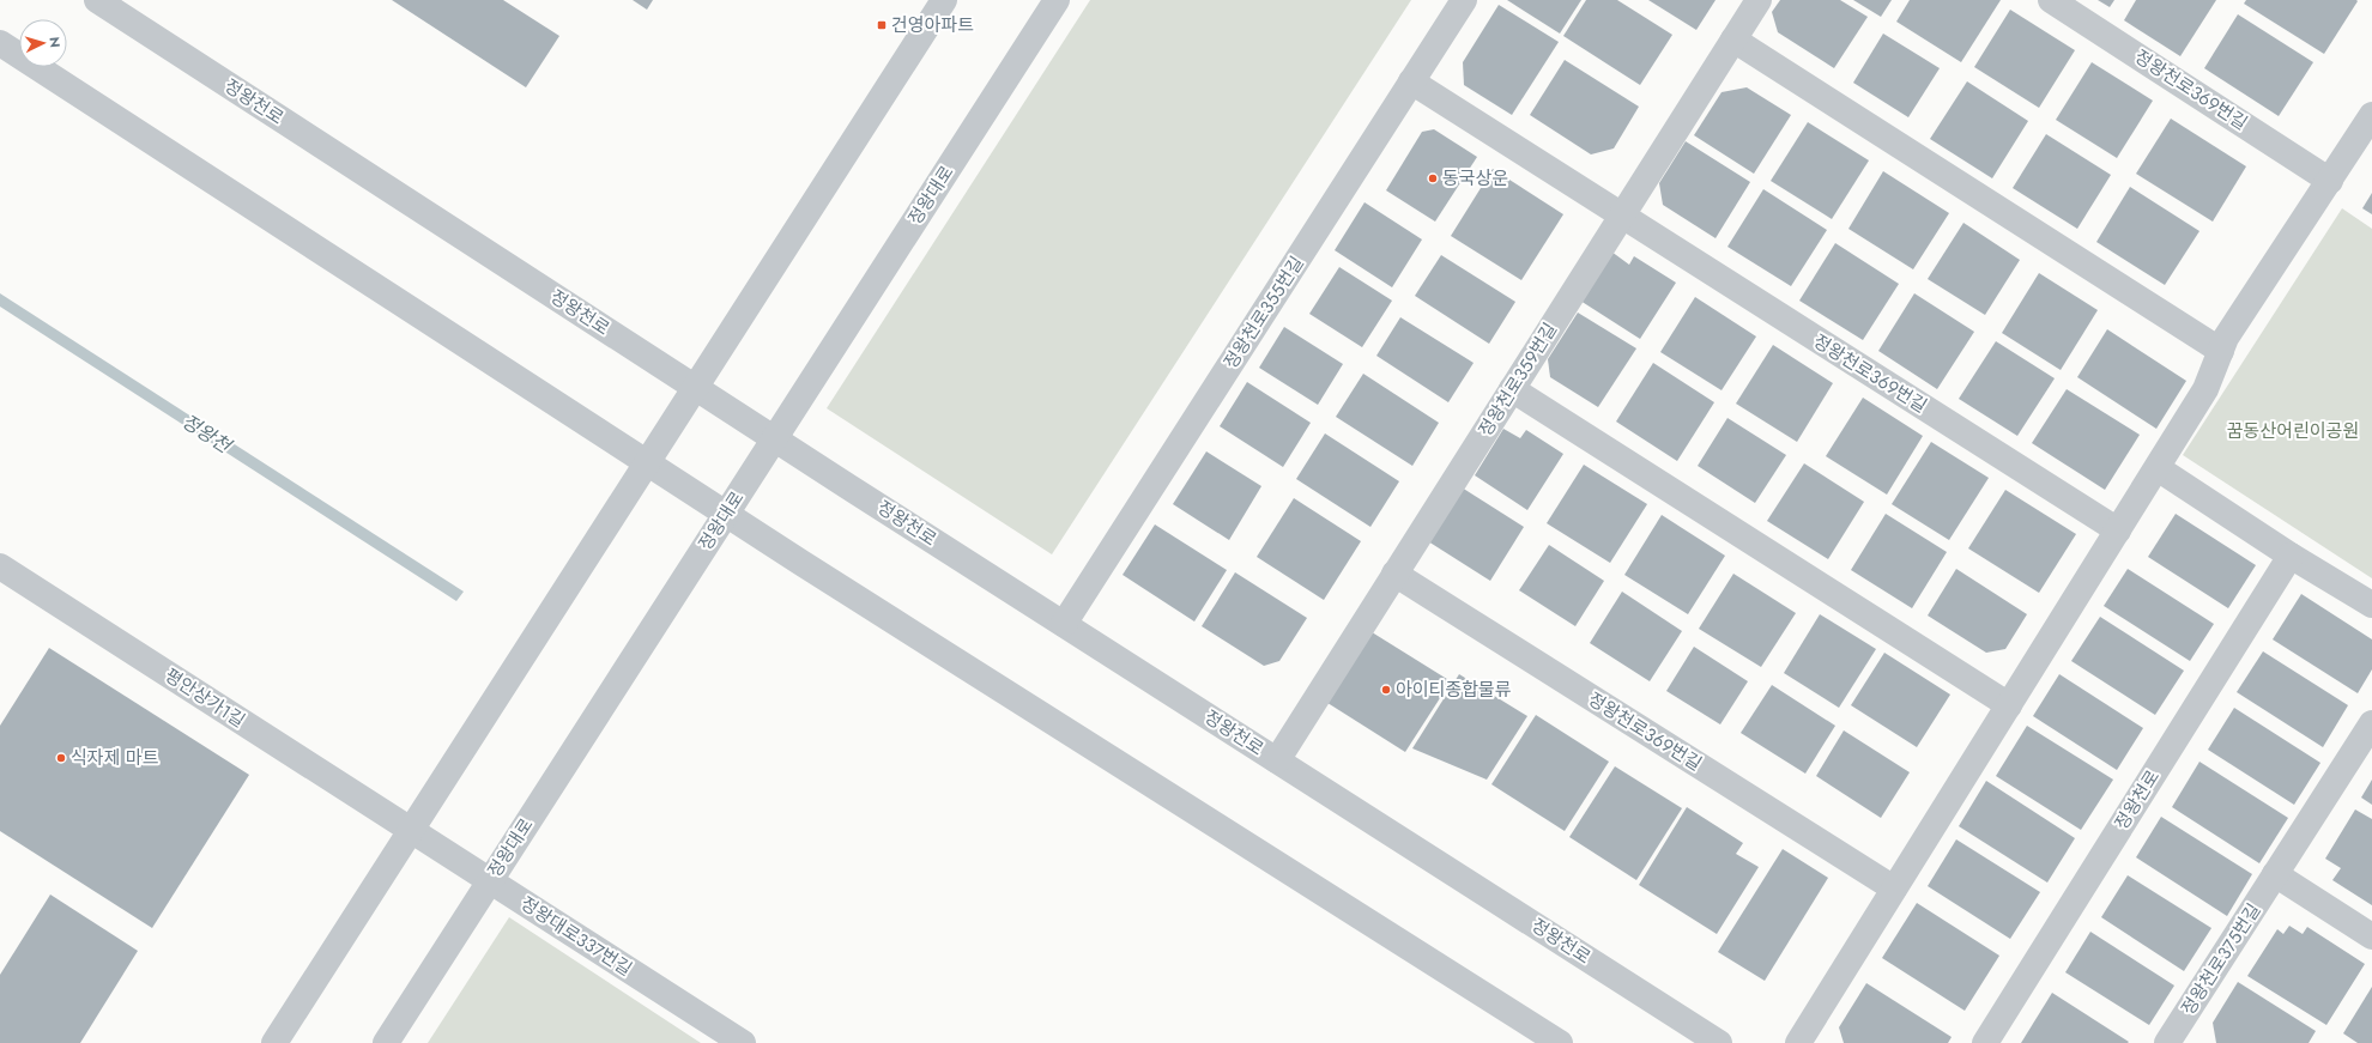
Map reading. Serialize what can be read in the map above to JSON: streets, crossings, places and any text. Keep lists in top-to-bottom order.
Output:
{
  "streets": {
    "street": [
      "정왕천로369번길",
      "정왕천로",
      "정왕대로",
      "정왕천로355번길",
      "정왕천로359번길",
      "평안상가1길",
      "정왕대로337번길",
      "정왕천로375번길"
    ]
  },
  "crossings": [
    ["정왕천로369번길", "정왕천로355번길"],
    ["정왕천로369번길", "정왕천로359번길"],
    ["정왕천로", "정왕대로"],
    ["정왕천로", "정왕천로355번길"],
    ["정왕천로", "정왕천로359번길"],
    ["정왕대로", "정왕대로337번길"],
    ["평안상가1길", "정왕대로337번길"]
  ],
  "water": ["정왕천"],
  "parks": ["꿈동산어린이공원"],
  "places": {
    "transit": ["건영아파트"],
    "other": ["동국상운", "아이티종합물류", "식자제 마트"]
  },
  "north": "right"
}
